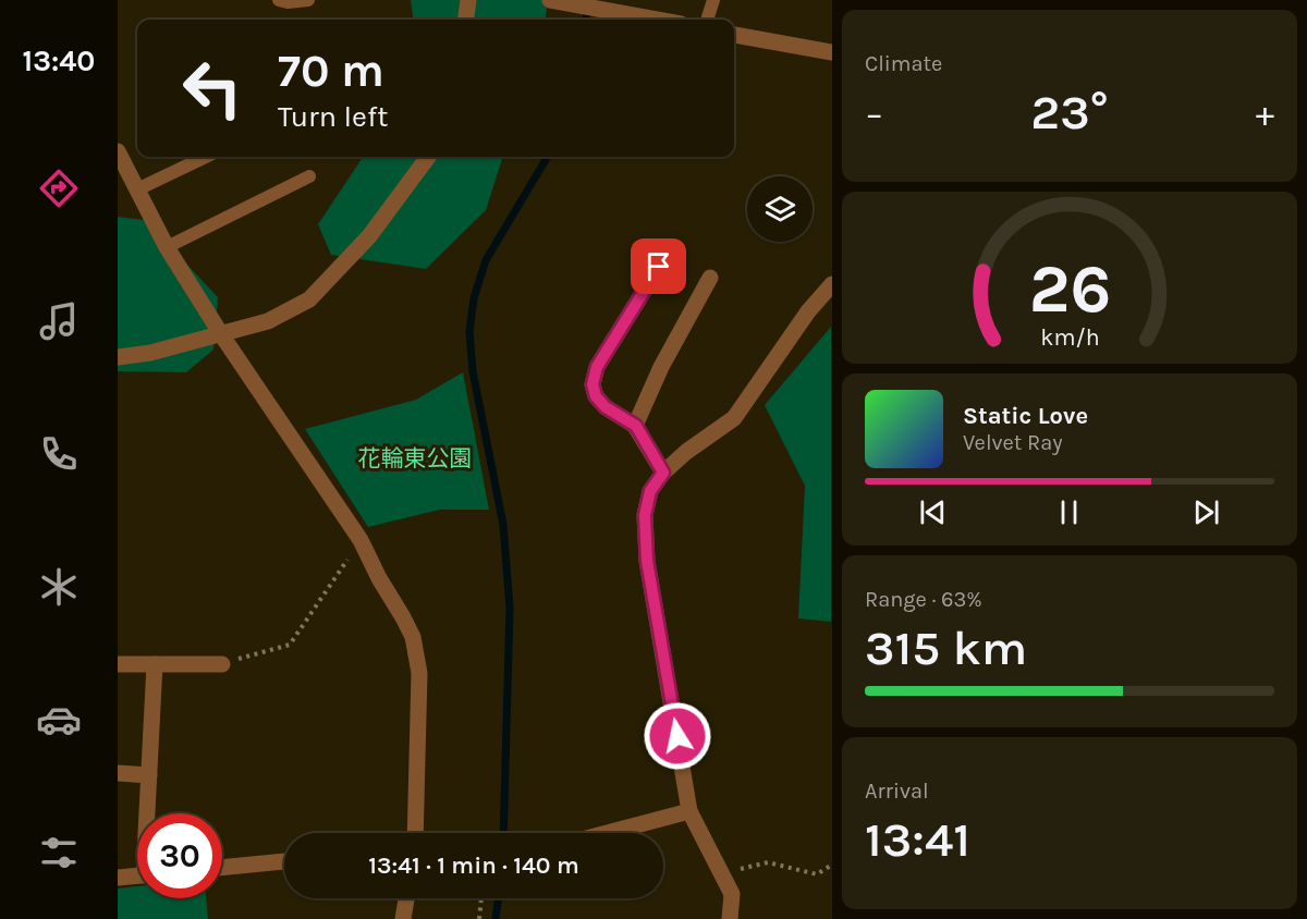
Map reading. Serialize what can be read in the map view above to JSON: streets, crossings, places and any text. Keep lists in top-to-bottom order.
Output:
{
  "parks": ["花輪東公園"],
  "page": {
    "tabs": "13:40",
    "tile": [
      "Climate",
      ["Range · 63%", "315 km"],
      ["Arrival", "13:41"]
    ],
    "turn": ["70 m", "Turn left"],
    "heat": ["−", "23°", "+"],
    "song": ["Static Love", "Velvet Ray"],
    "limit": "30",
    "trip": "13:41 · 1 min · 140 m",
    "gauge": ["26", "km/h"]
  }
}
